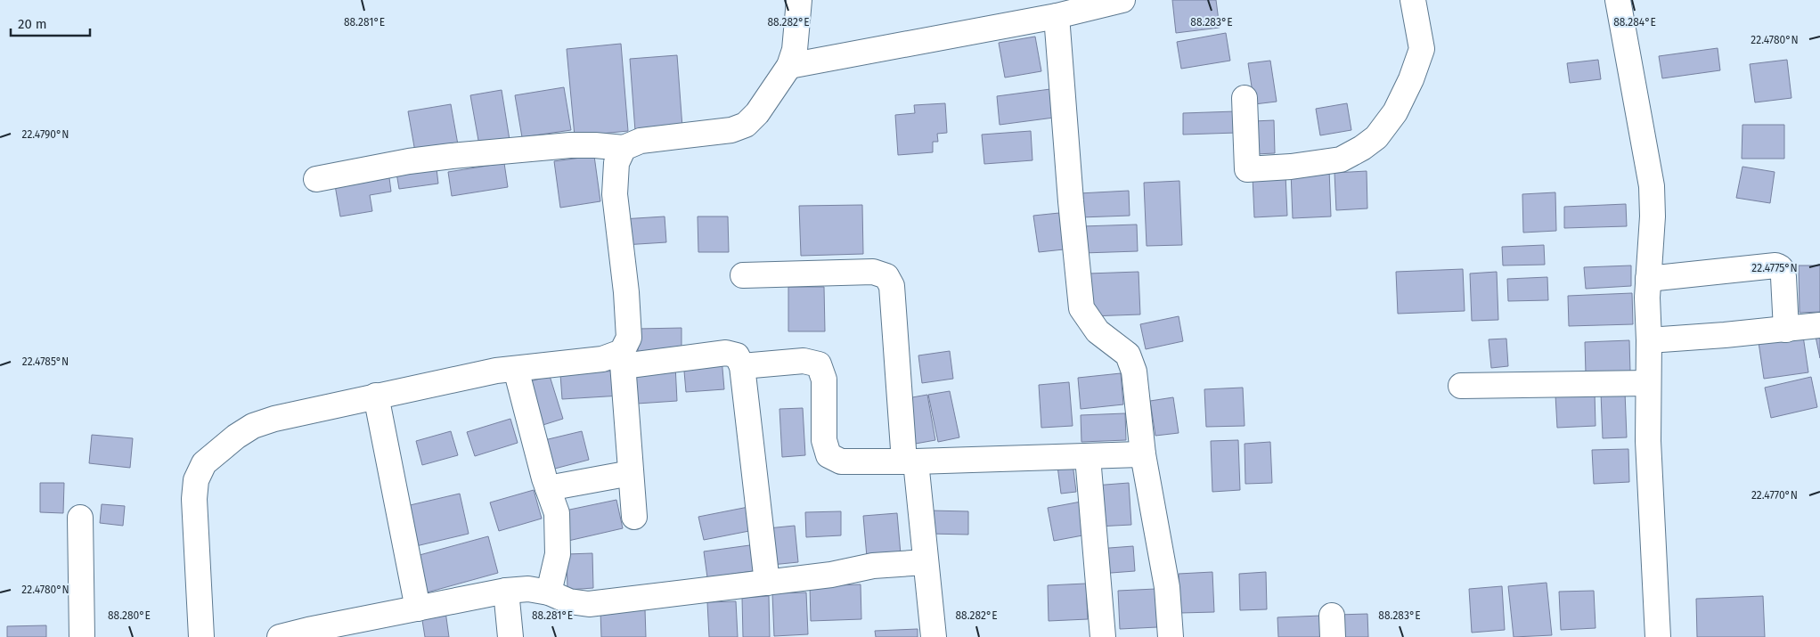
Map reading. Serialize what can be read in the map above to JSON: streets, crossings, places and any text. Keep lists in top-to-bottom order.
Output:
{
  "scale_bar": "20 m",
  "coordinates": [
    "88.281°E",
    "88.282°E",
    "88.283°E",
    "88.284°E",
    "22.4780°N",
    "22.4790°N",
    "22.4775°N",
    "22.4785°N",
    "22.4770°N",
    "88.280°E"
  ]
}
